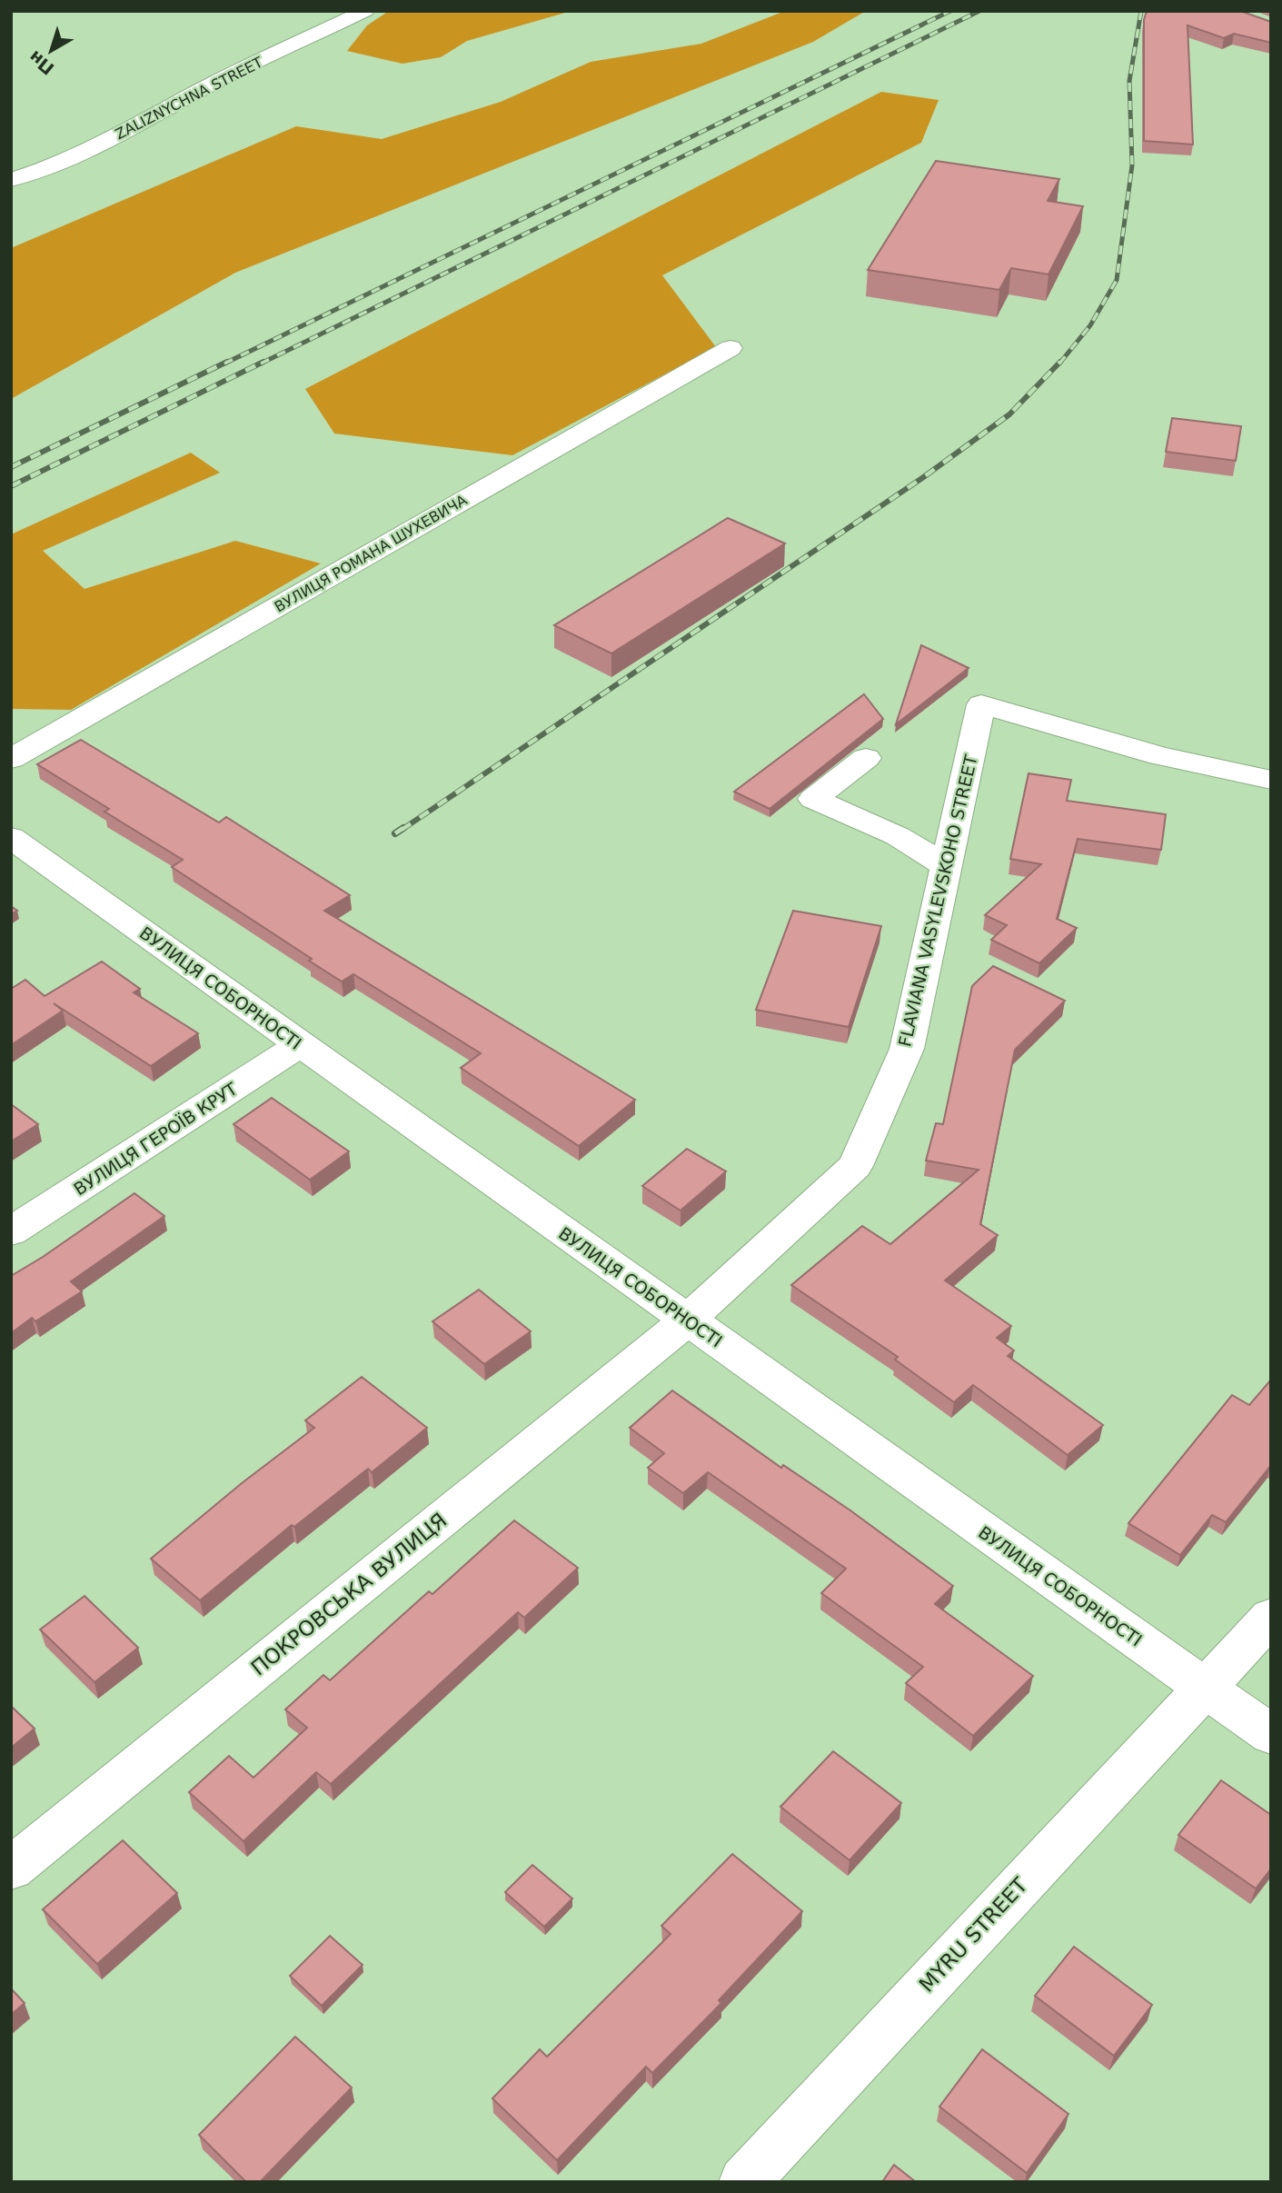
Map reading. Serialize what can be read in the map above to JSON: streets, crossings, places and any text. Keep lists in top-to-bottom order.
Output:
{
  "streets": {
    "street": [
      "ZALIZNYCHNA STREET",
      "ВУЛИЦЯ РОМАНА ШУХЕВИЧА",
      "FLAVIANA VASYLEVSKOHO STREET",
      "ВУЛИЦЯ СОБОРНОСТІ",
      "ВУЛИЦЯ ГЕРОЇВ КРУТ",
      "ПОКРОВСЬКА ВУЛИЦЯ",
      "MYRU STREET"
    ]
  },
  "crossings": [
    ["FLAVIANA VASYLEVSKOHO STREET", "ВУЛИЦЯ СОБОРНОСТІ"],
    ["FLAVIANA VASYLEVSKOHO STREET", "ПОКРОВСЬКА ВУЛИЦЯ"],
    ["ВУЛИЦЯ СОБОРНОСТІ", "ВУЛИЦЯ ГЕРОЇВ КРУТ"],
    ["ВУЛИЦЯ СОБОРНОСТІ", "ПОКРОВСЬКА ВУЛИЦЯ"],
    ["ВУЛИЦЯ СОБОРНОСТІ", "MYRU STREET"]
  ],
  "north": "bottom left"
}
